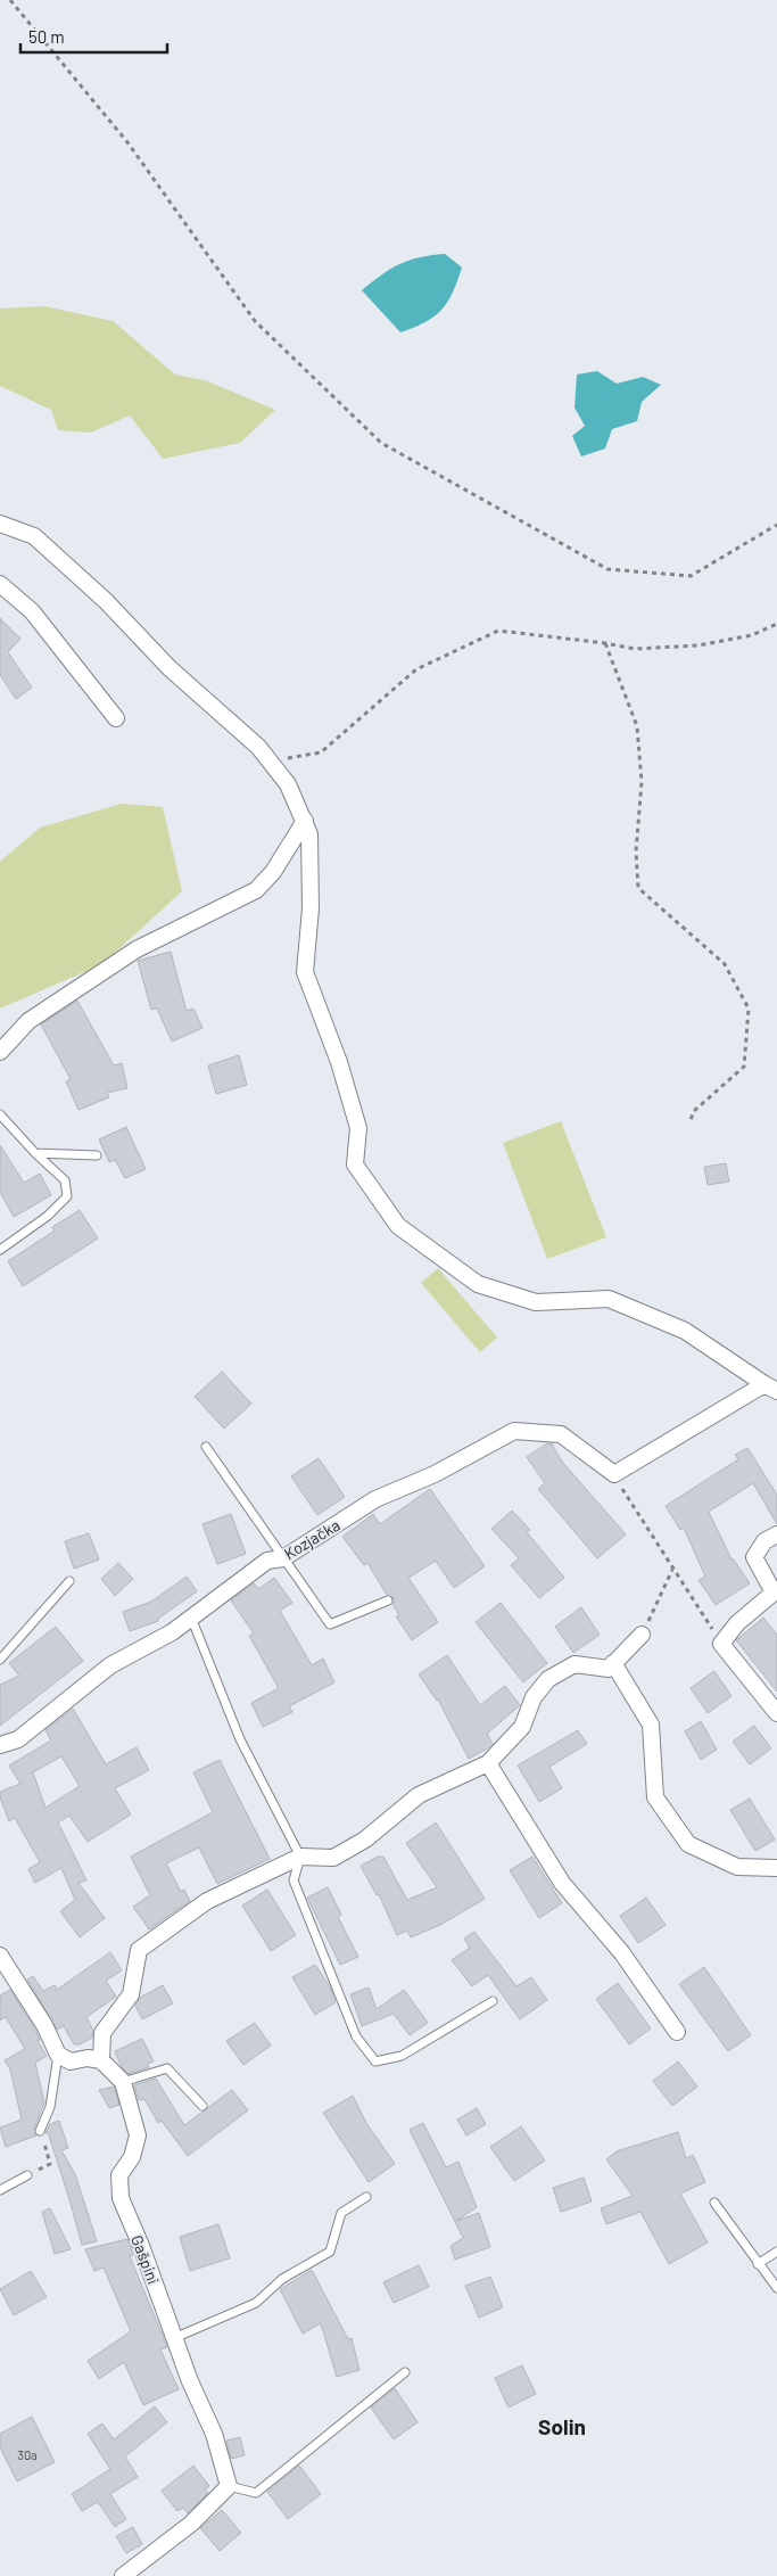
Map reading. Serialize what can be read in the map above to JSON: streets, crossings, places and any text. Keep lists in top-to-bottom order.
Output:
{
  "streets": {
    "street": ["Kozjačka", "Gašpini"]
  },
  "districts": ["Solin"],
  "house_numbers": ["30a"],
  "scale_bar": "50 m"
}
